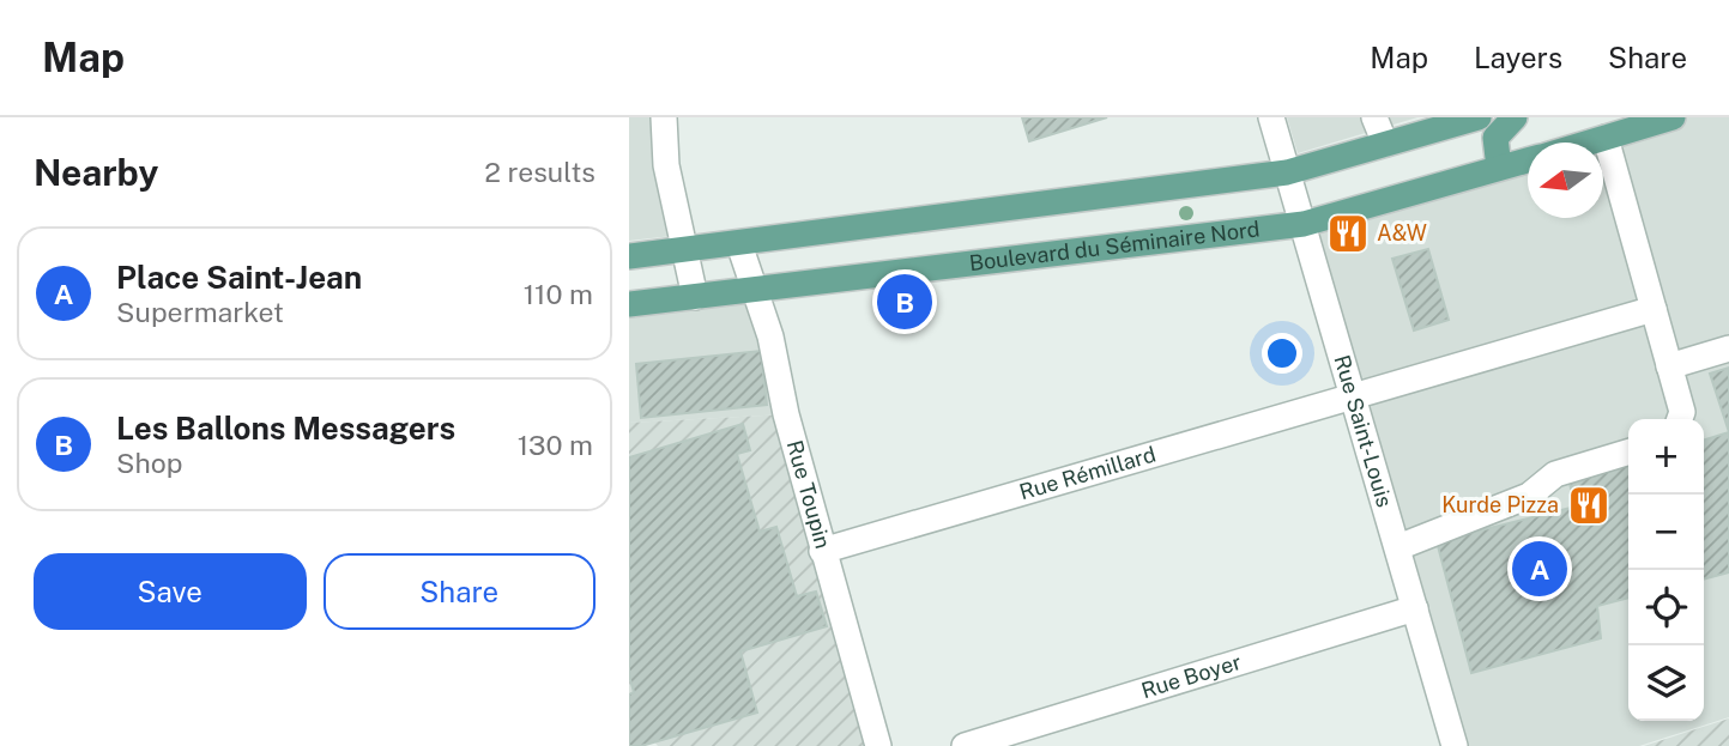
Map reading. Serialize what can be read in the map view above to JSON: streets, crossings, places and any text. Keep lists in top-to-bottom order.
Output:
{
  "streets": {
    "main road": ["Boulevard du Séminaire Nord"],
    "street": [
      "Rue Saint-Louis",
      "Rue Rémillard",
      "Rue Toupin",
      "Rue Boyer"
    ]
  },
  "crossings": [
    ["Boulevard du Séminaire Nord", "Rue Saint-Louis"],
    ["Boulevard du Séminaire Nord", "Rue Toupin"],
    ["Rue Saint-Louis", "Rue Rémillard"],
    ["Rue Saint-Louis", "Rue Boyer"],
    ["Rue Rémillard", "Rue Toupin"]
  ],
  "places": {
    "restaurant": ["A&W", "Kurde Pizza"]
  },
  "north": "left",
  "page": {
    "header": "Map",
    "nav": ["Map", "Layers", "Share"],
    "heading": ["Nearby", "2 results"],
    "list": [
      {
        "mark": "A",
        "name": "Place Saint-Jean",
        "note": "Supermarket",
        "value": "110 m"
      },
      {
        "mark": "B",
        "name": "Les Ballons Messagers",
        "note": "Shop",
        "value": "130 m"
      }
    ],
    "pins": ["B", "A"],
    "map_buttons": ["+", "−"],
    "buttons": ["Save", "Share"]
  }
}
